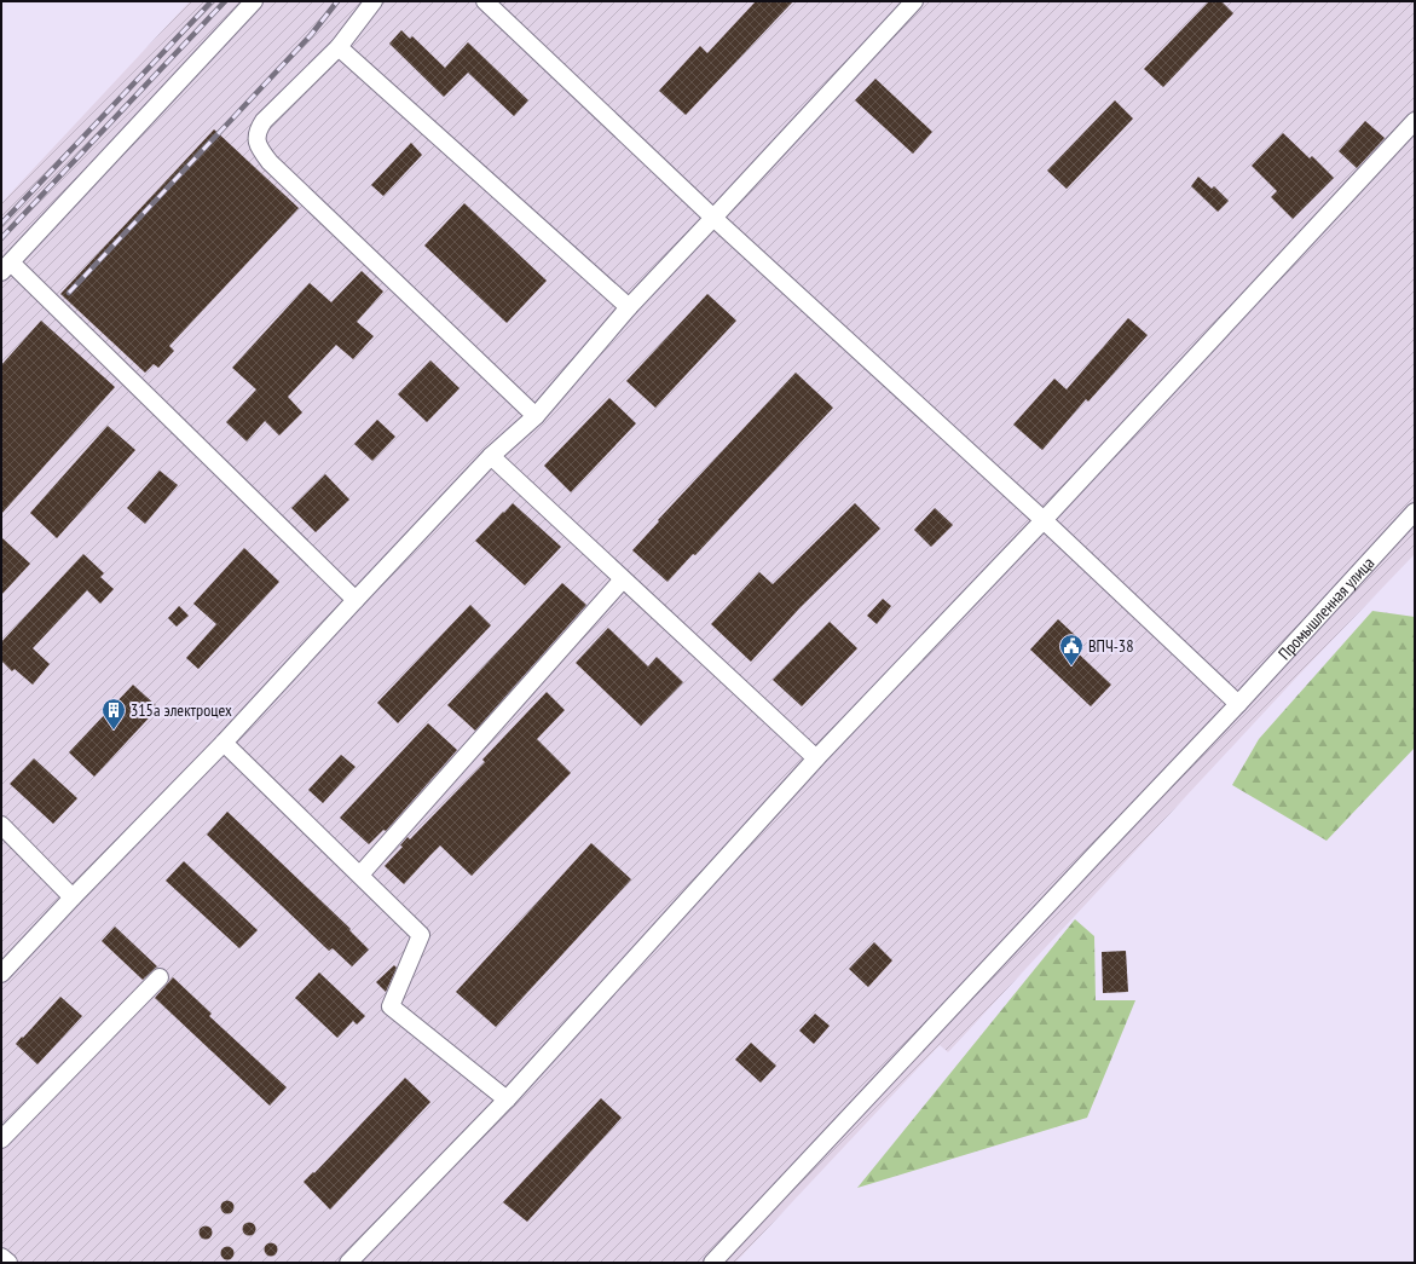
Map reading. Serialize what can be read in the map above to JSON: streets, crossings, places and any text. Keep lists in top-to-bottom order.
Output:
{
  "streets": {
    "street": ["Промышленная улица"]
  },
  "places": {
    "public building": ["ВПЧ-38"],
    "building": ["315a электроцех"]
  }
}
